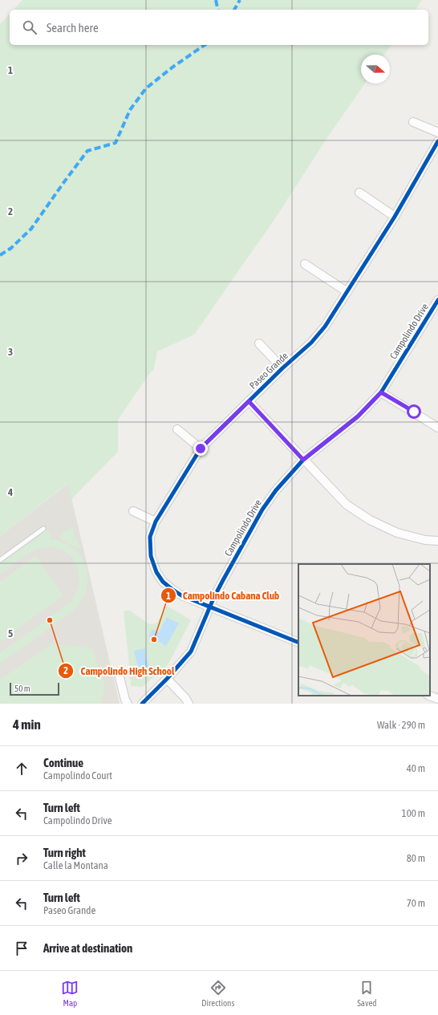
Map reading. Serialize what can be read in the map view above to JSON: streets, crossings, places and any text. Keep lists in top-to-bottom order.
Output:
{
  "streets": {
    "street": ["Campolindo Drive", "Paseo Grande"]
  },
  "crossings": [
    ["Campolindo Drive", "Paseo Grande"]
  ],
  "places": ["Campolindo High School", "Campolindo Cabana Club"],
  "scale_bar": "50 m",
  "north": "right",
  "page": {
    "search": "Search here",
    "scale": "50 m",
    "heading": ["4 min", "Walk · 290 m"],
    "list": [
      ["Continue", "Campolindo Court", "40 m"],
      ["Turn left", "Campolindo Drive", "100 m"],
      ["Turn right", "Calle la Montana", "80 m"],
      ["Turn left", "Paseo Grande", "70 m"],
      "Arrive at destination"
    ],
    "nav": ["Map", "Directions", "Saved"]
  },
  "grid": {
    "rows": [
      "1",
      "2",
      "3",
      "4",
      "5"
    ]
  }
}
